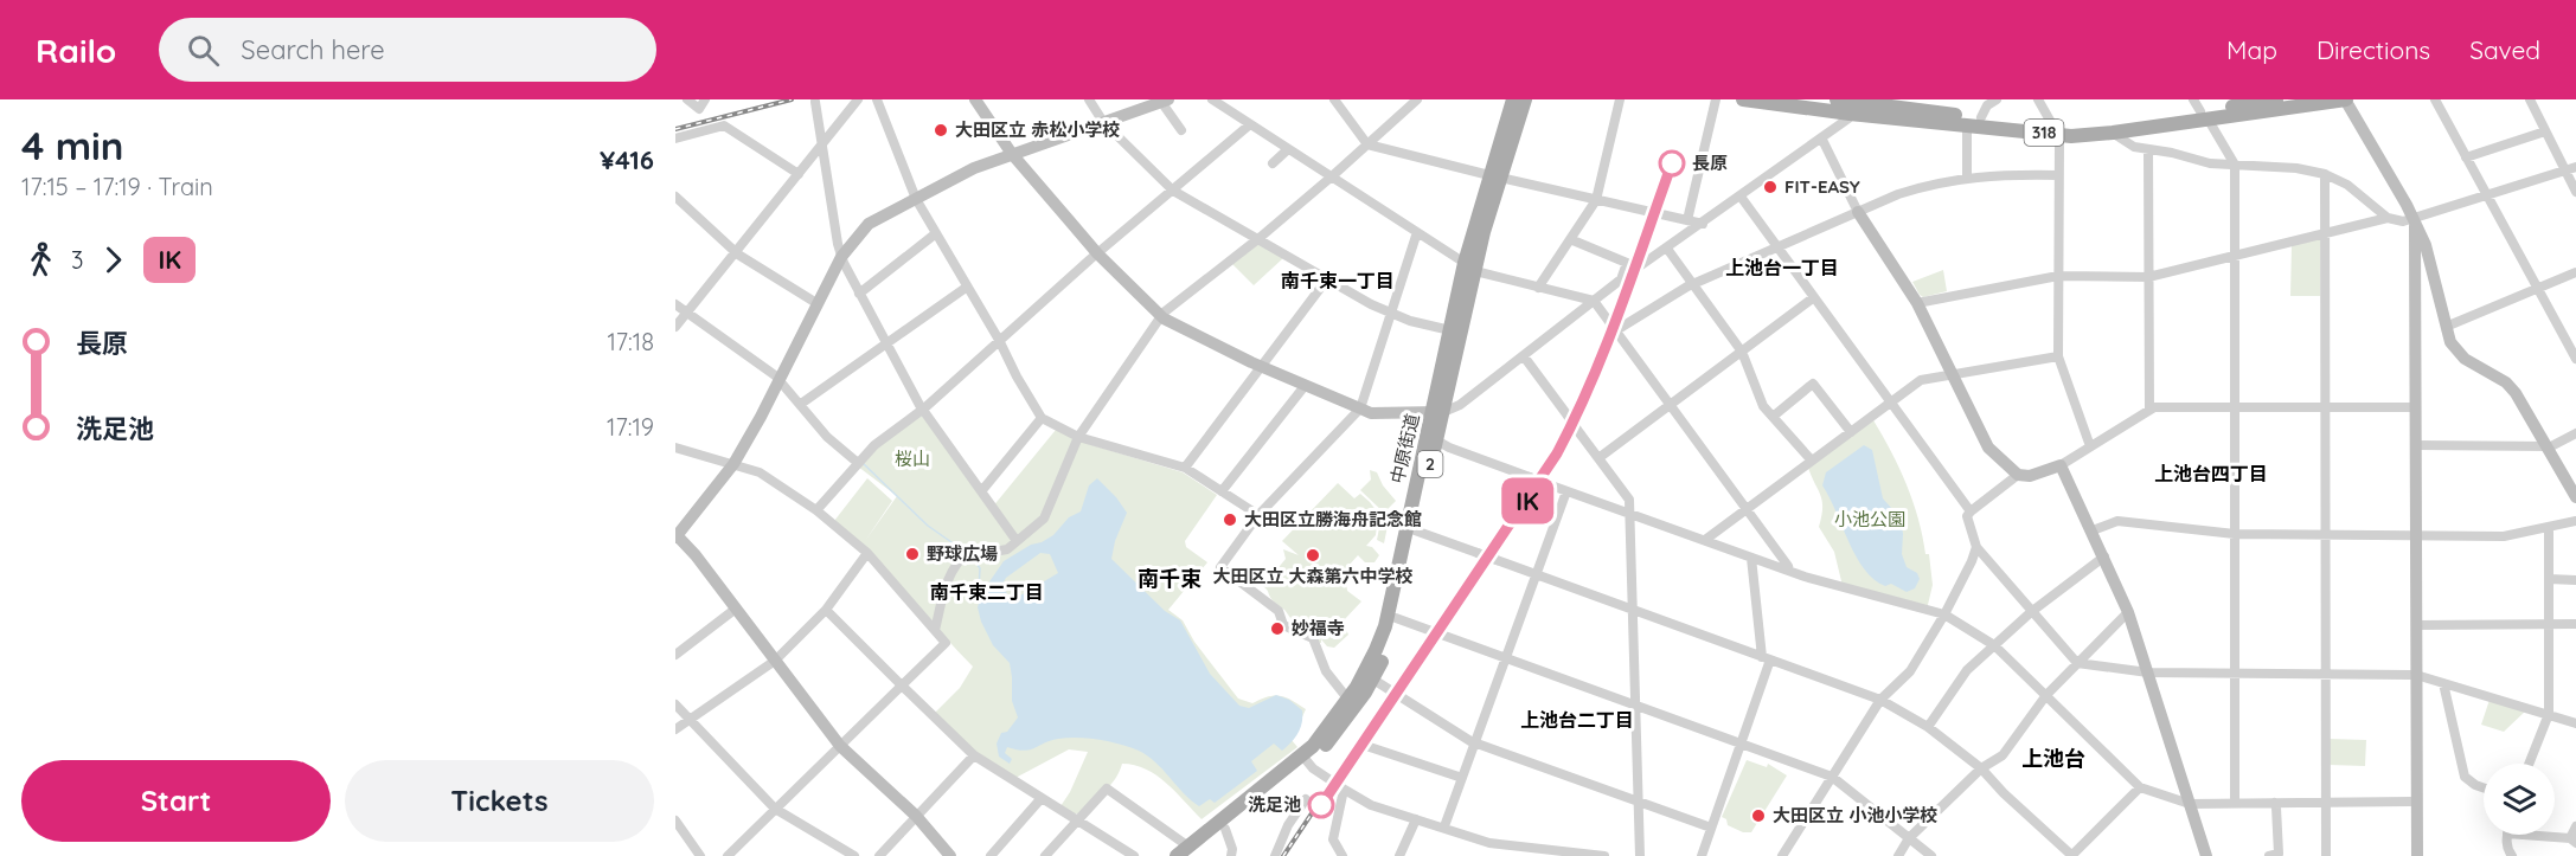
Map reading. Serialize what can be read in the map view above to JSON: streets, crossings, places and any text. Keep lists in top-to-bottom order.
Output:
{
  "streets": {
    "main road": ["318", "中原街道", "2"]
  },
  "districts": [
    "上池台一丁目",
    "南千束一丁目",
    "上池台四丁目",
    "南千束",
    "南千束二丁目",
    "上池台二丁目",
    "上池台"
  ],
  "parks": ["桜山", "小池公園"],
  "places": [
    "大田区立 赤松小学校",
    "長原",
    "FIT-EASY",
    "大田区立勝海舟記念館",
    "野球広場",
    "大田区立 大森第六中学校",
    "妙福寺",
    "洗足池",
    "大田区立 小池小学校"
  ],
  "page": {
    "header": "Railo",
    "search": "Search here",
    "nav": ["Map", "Directions", "Saved"],
    "heading": ["4 min", "17:15 – 17:19 · Train", "¥416"],
    "on_map": "IK",
    "legs": ["3", "IK"],
    "list": [
      {
        "name": "長原",
        "value": "17:18"
      },
      {
        "name": "洗足池",
        "value": "17:19"
      }
    ],
    "buttons": ["Start", "Tickets"]
  }
}
